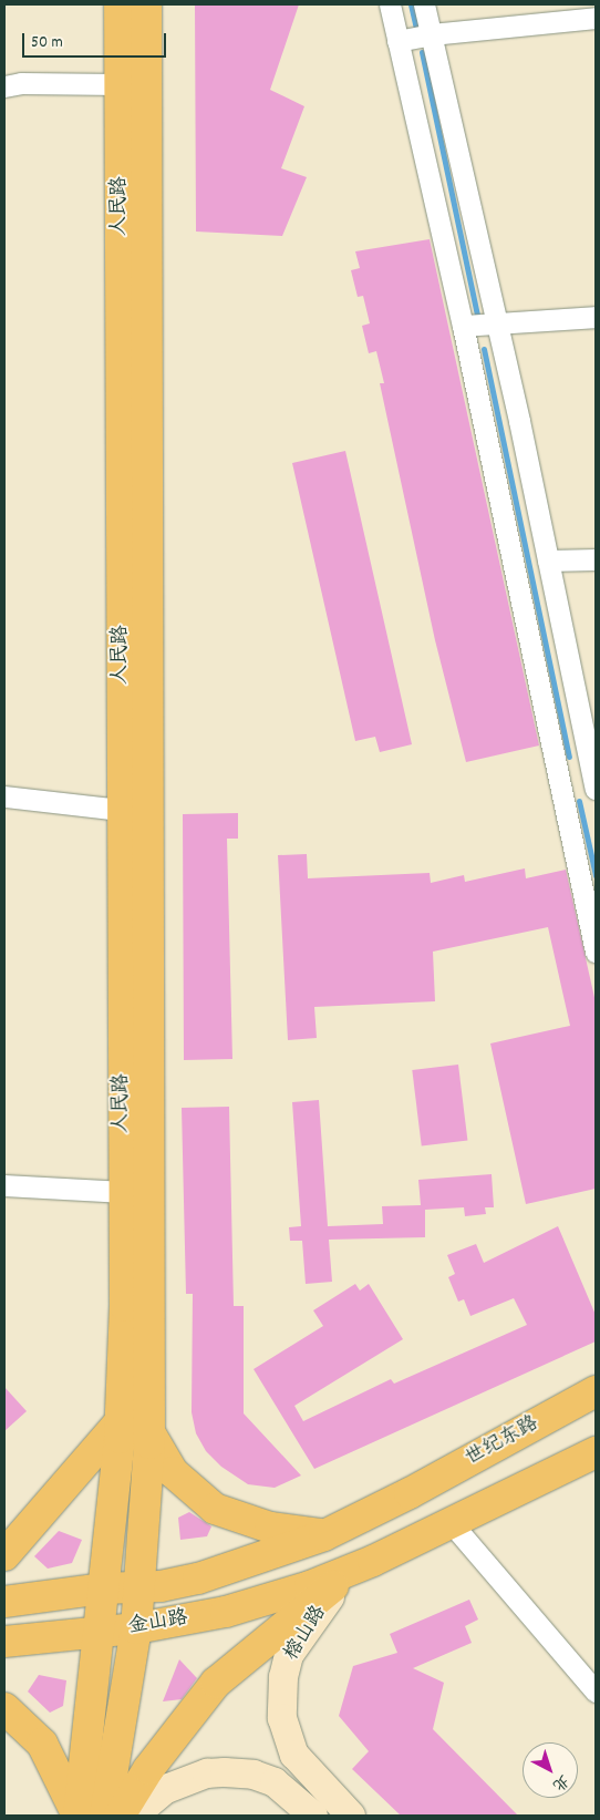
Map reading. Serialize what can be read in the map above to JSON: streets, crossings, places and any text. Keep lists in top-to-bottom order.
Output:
{
  "streets": {
    "main road": [
      "人民路",
      "世纪东路",
      "金山路",
      "榕山路"
    ]
  },
  "crossings": [
    ["金山路", "榕山路"]
  ],
  "scale_bar": "50 m",
  "north": "bottom right"
}
